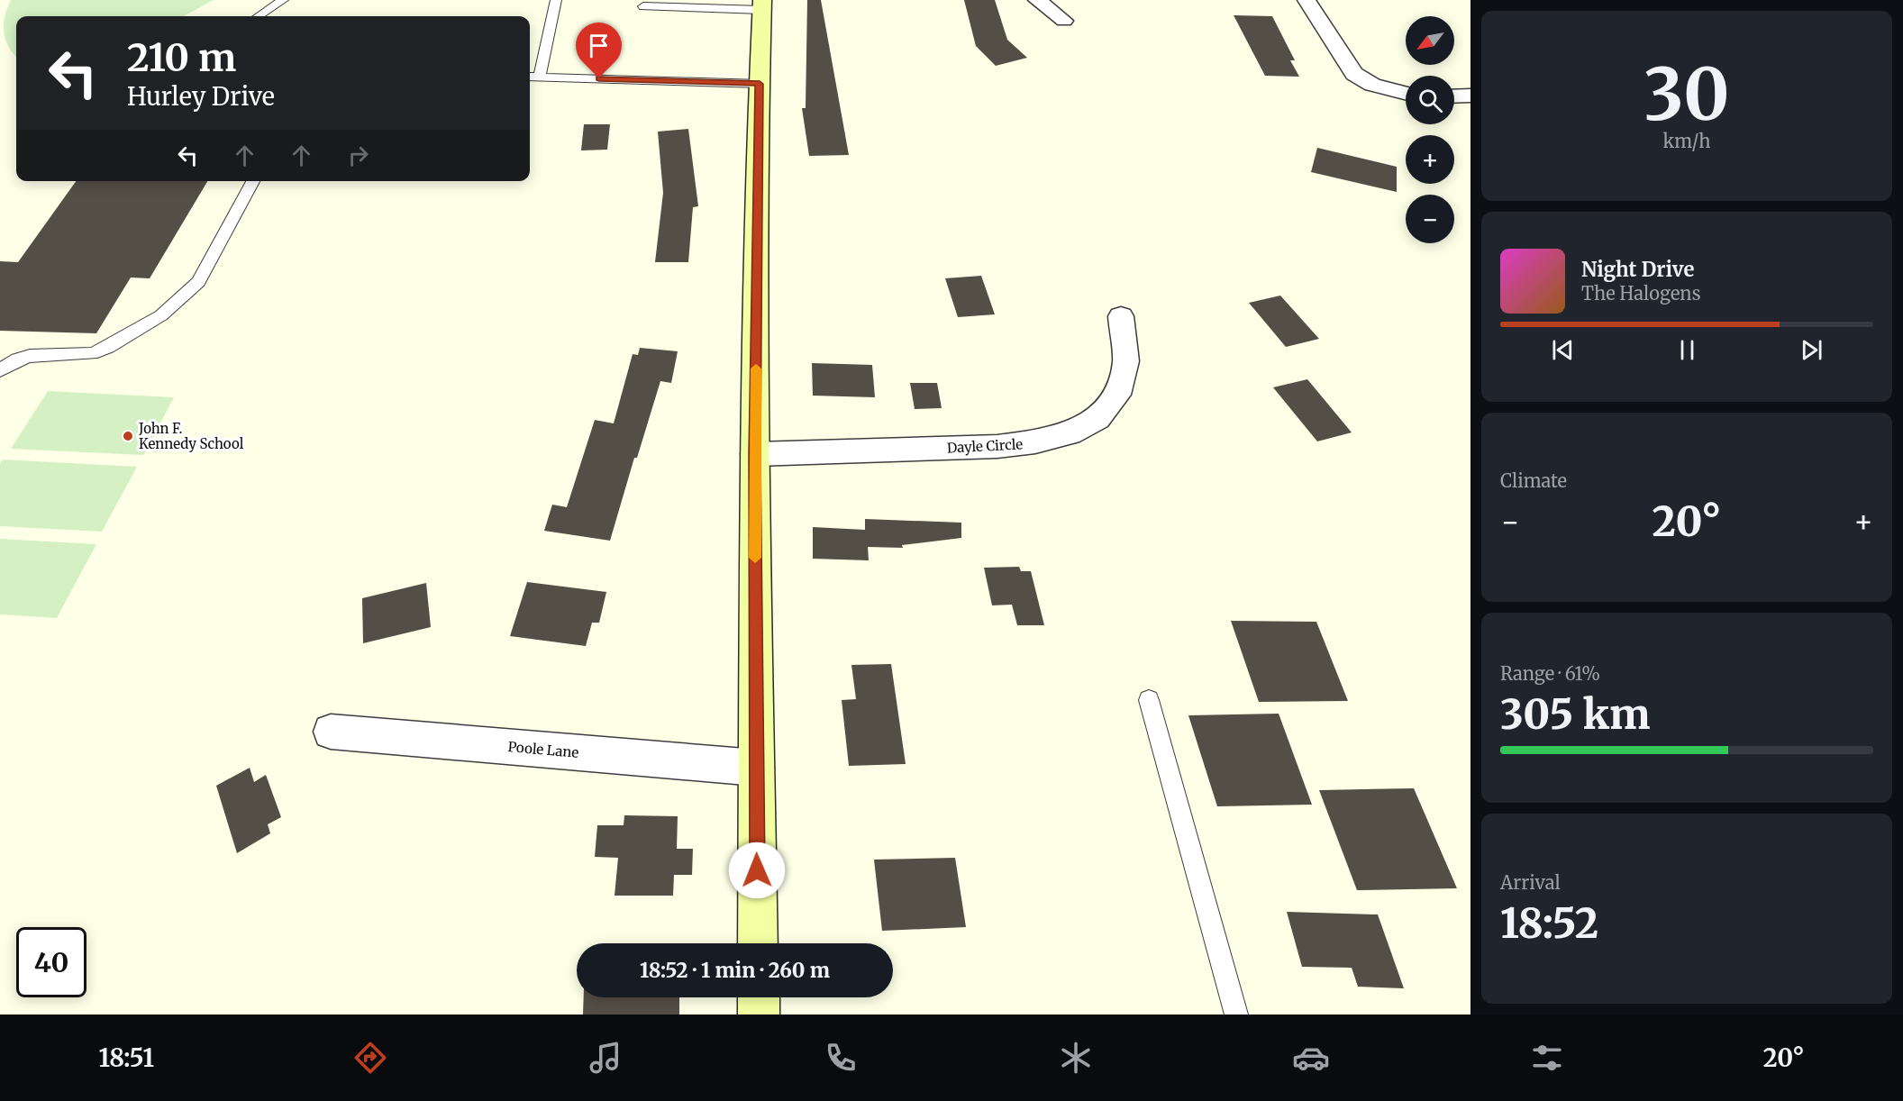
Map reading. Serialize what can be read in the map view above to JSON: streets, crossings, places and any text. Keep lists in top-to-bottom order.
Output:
{
  "streets": {
    "street": ["Dayle Circle", "Poole Lane"]
  },
  "places": ["John F. Kennedy School"],
  "north": "bottom left",
  "page": {
    "tile": [
      ["30", "km/h"],
      "Climate",
      ["Range · 61%", "305 km"],
      ["Arrival", "18:52"]
    ],
    "map_buttons": ["+", "−"],
    "turn": ["210 m", "Hurley Drive"],
    "song": ["Night Drive", "The Halogens"],
    "heat": ["−", "20°", "+"],
    "limit": "40",
    "trip": "18:52 · 1 min · 260 m",
    "tabs": ["18:51", "20°"]
  }
}
